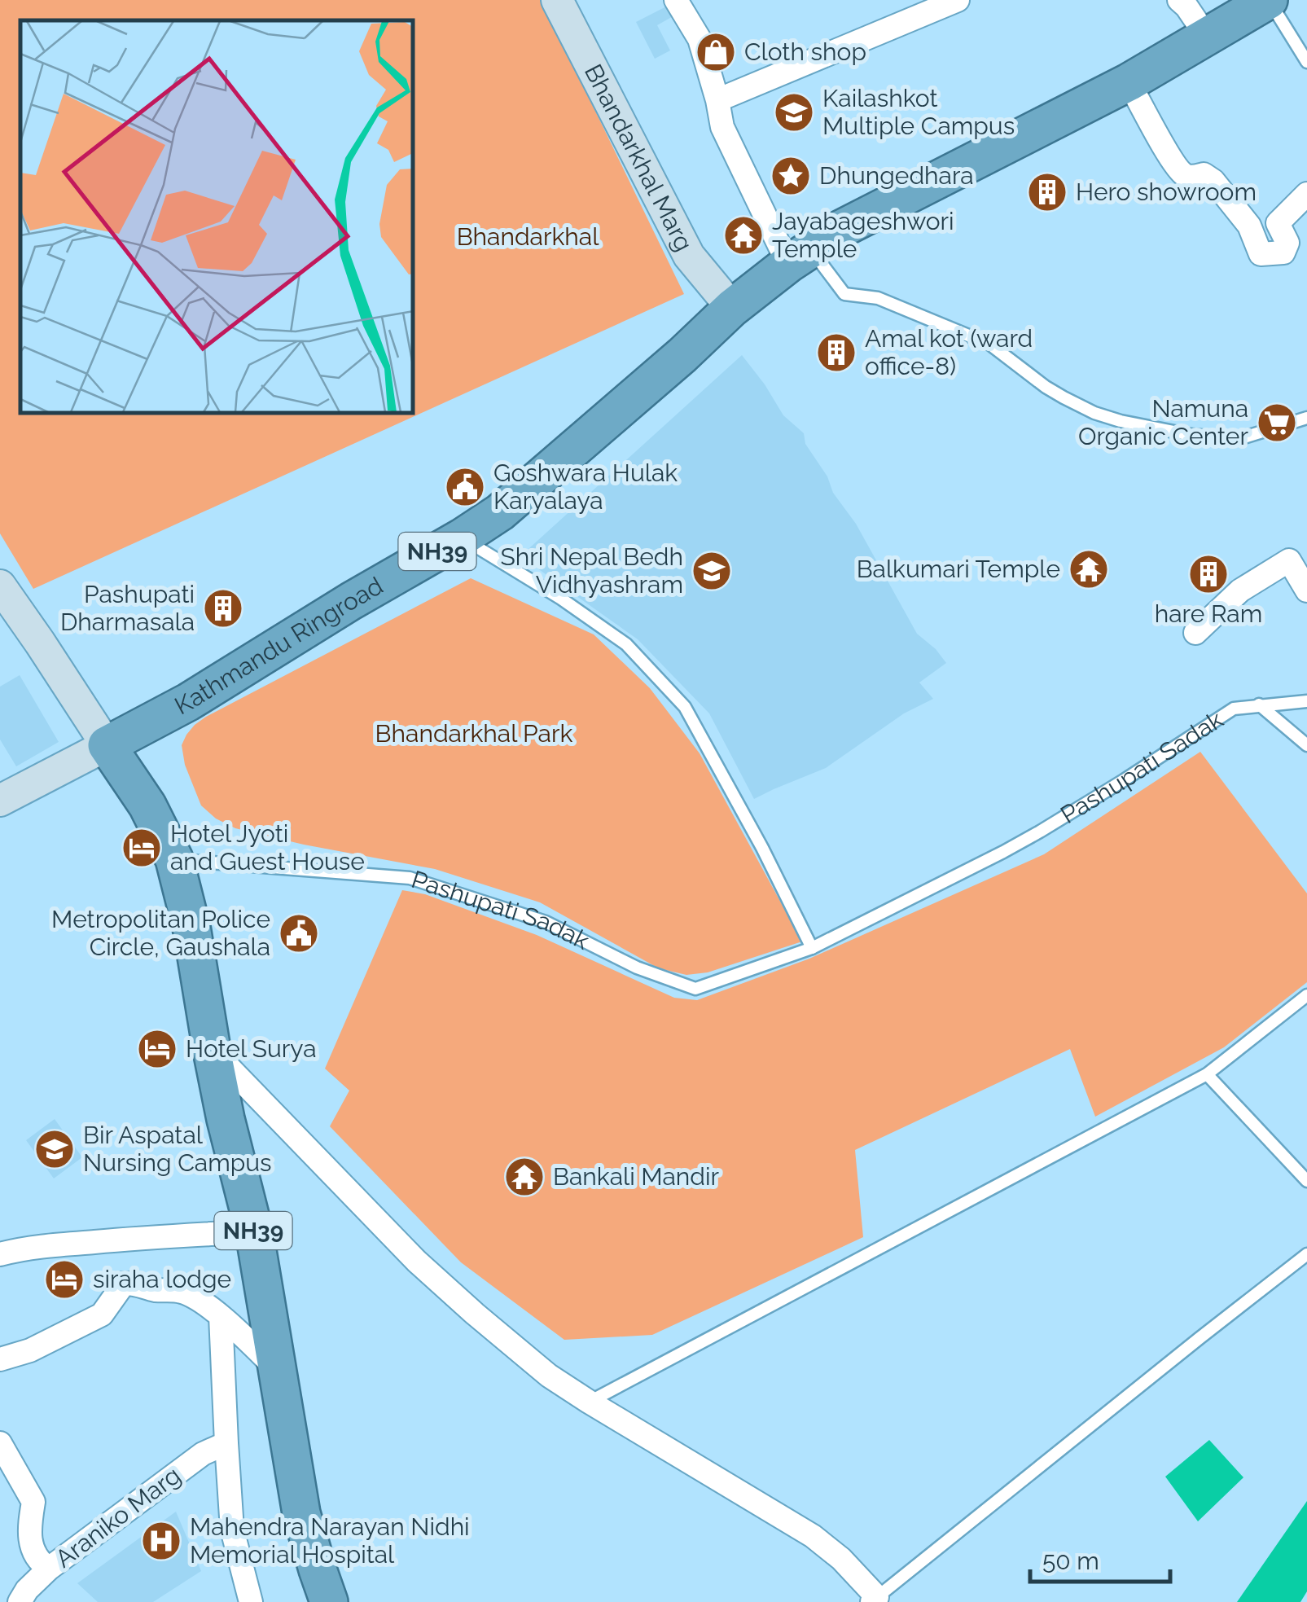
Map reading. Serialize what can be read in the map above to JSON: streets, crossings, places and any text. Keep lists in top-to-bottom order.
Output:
{
  "streets": {
    "highway": ["NH39", "Kathmandu Ringroad"],
    "main road": ["Bhandarkhal Marg"],
    "street": ["Araniko Marg"],
    "lane": ["Pashupati Sadak"]
  },
  "crossings": [
    ["Bhandarkhal Marg", "Kathmandu Ringroad"],
    ["NH39", "Kathmandu Ringroad"],
    ["NH39", "Pashupati Sadak"]
  ],
  "parks": ["Bhandarkhal", "Bhandarkhal Park"],
  "places": {
    "shop": ["Cloth shop"],
    "school or university": ["Kailashkot Multiple Campus", "Shri Nepal Bedh Vidhyashram", "Bir Aspatal Nursing Campus"],
    "place": ["Dhungedhara"],
    "building": [
      "Hero showroom",
      "Amal kot (ward office-8)",
      "hare Ram",
      "Pashupati Dharmasala"
    ],
    "temple": ["Jayabageshwori Temple", "Balkumari Temple", "Bankali Mandir"],
    "supermarket": ["Namuna Organic Center"],
    "public building": ["Goshwara Hulak Karyalaya", "Metropolitan Police Circle, Gaushala"],
    "hotel": ["Hotel Jyoti and Guest House", "Hotel Surya", "siraha lodge"],
    "hospital": ["Mahendra Narayan Nidhi Memorial Hospital"]
  },
  "scale_bar": "50 m"
}
